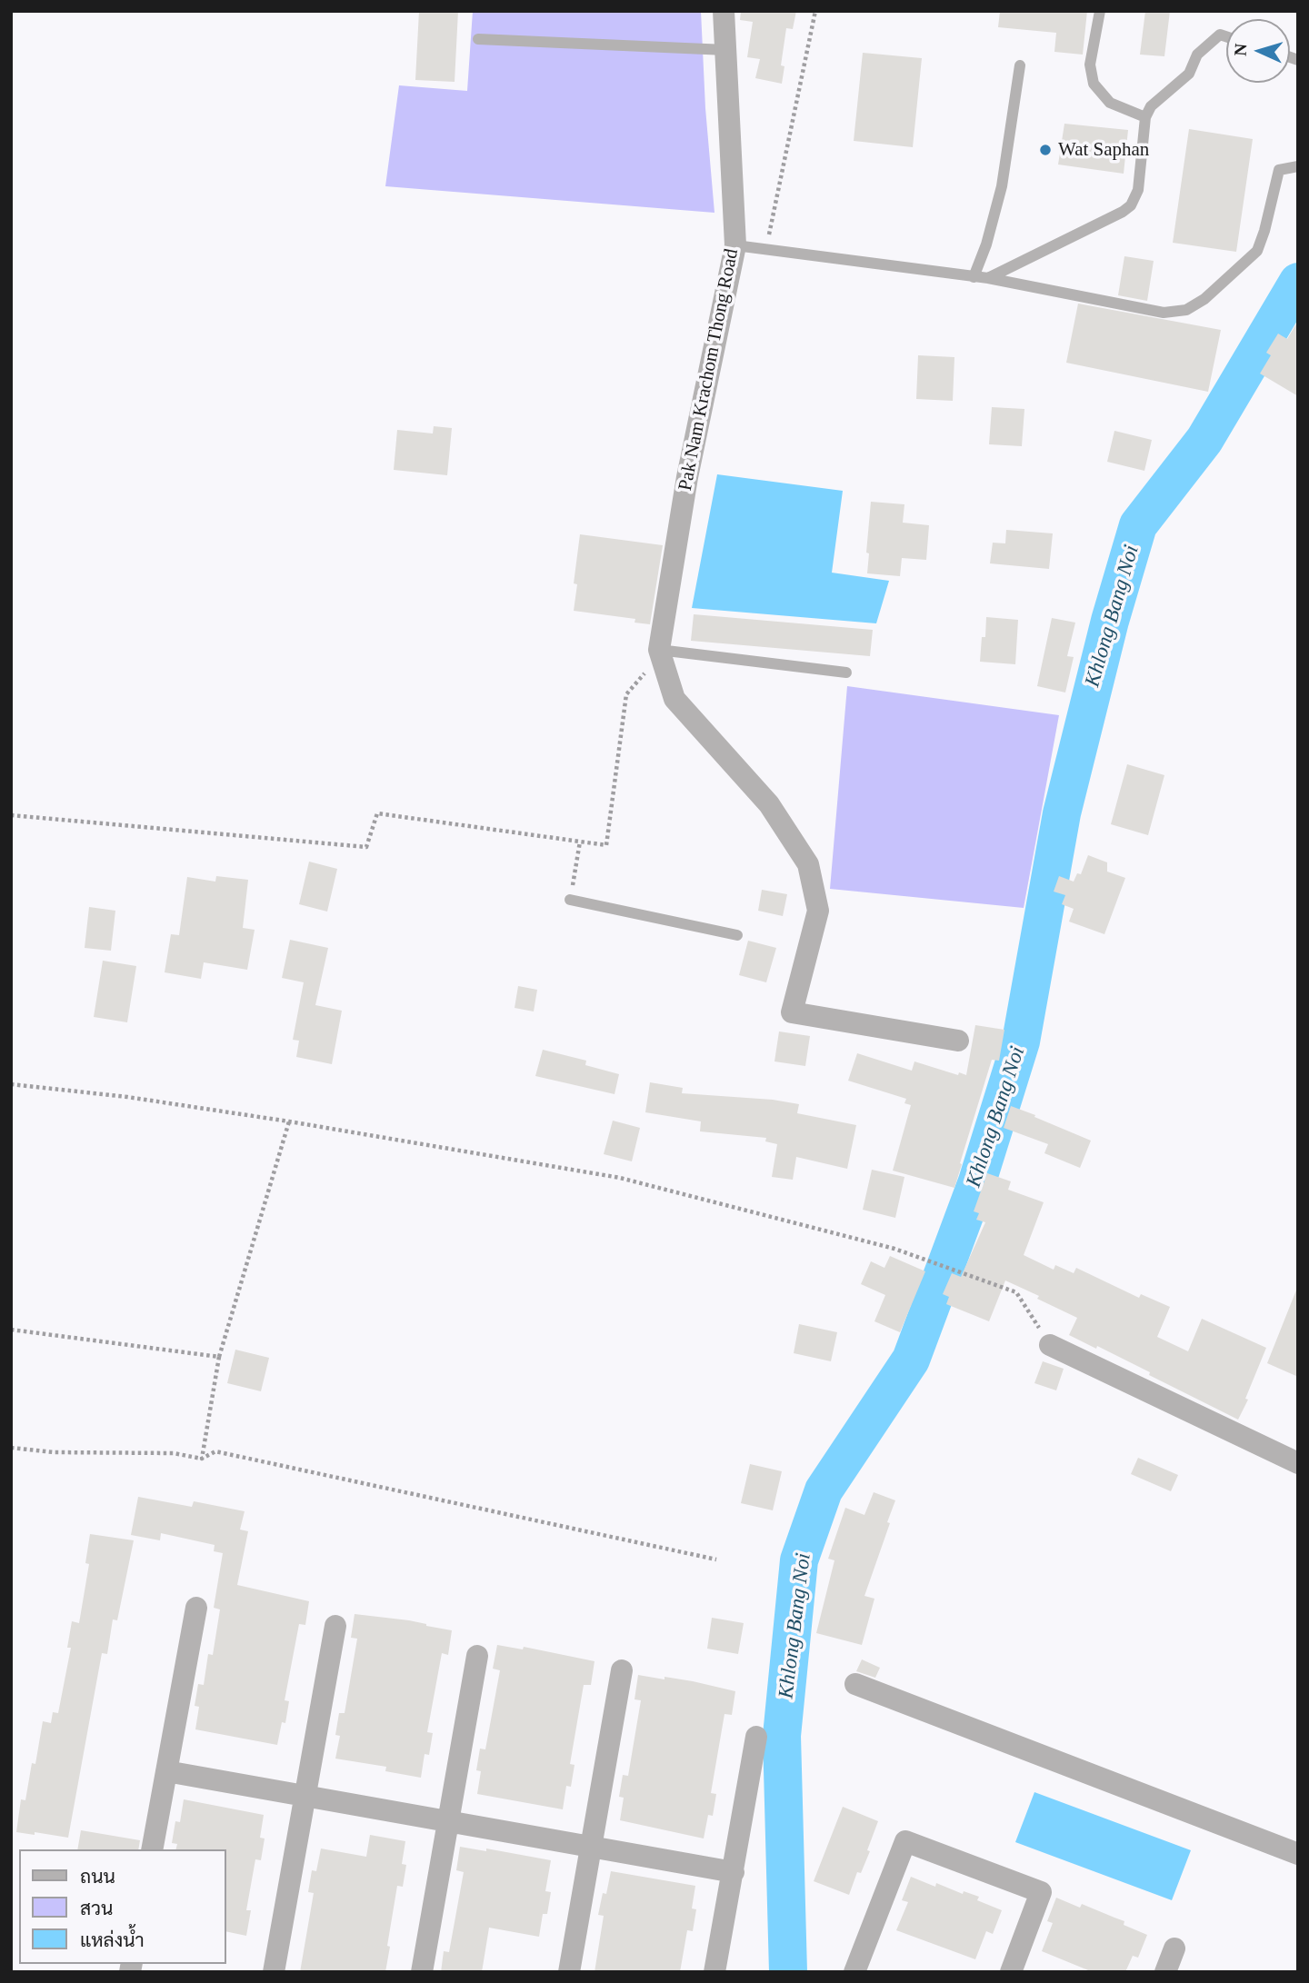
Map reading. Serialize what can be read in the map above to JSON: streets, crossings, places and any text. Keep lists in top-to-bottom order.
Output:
{
  "streets": {
    "street": ["Pak Nam Krachom Thong Road"]
  },
  "water": ["Khlong Bang Noi"],
  "places": ["Wat Saphan"],
  "legend": ["ถนน", "สวน", "แหล่งน้ำ"],
  "north": "left"
}
